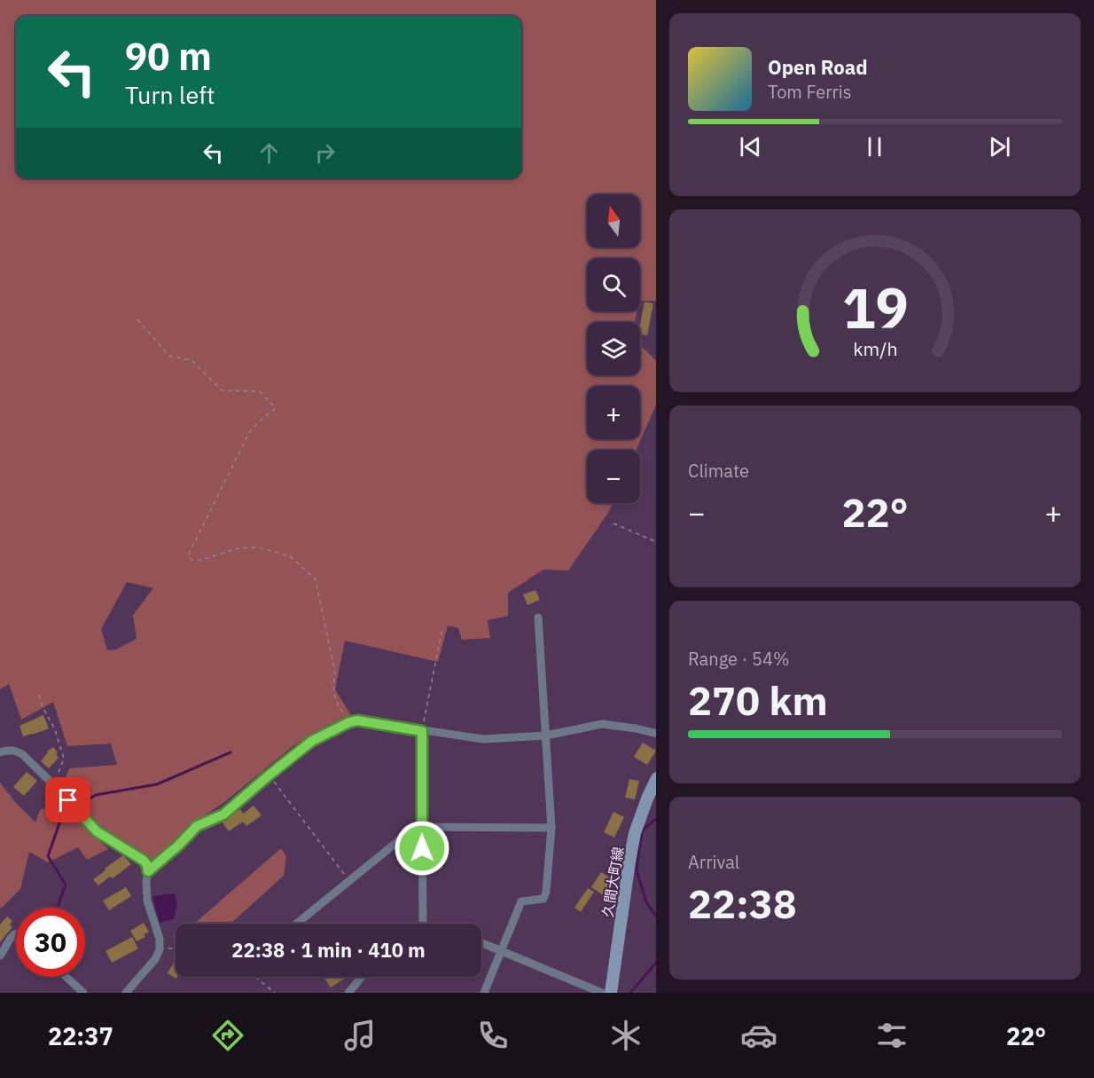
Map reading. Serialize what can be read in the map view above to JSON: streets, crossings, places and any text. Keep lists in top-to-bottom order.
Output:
{
  "streets": {
    "main road": ["久間大町線"]
  },
  "north": "top",
  "page": {
    "turn": ["90 m", "Turn left"],
    "song": ["Open Road", "Tom Ferris"],
    "map_buttons": ["+", "−"],
    "tile": [
      "Climate",
      ["Range · 54%", "270 km"],
      ["Arrival", "22:38"]
    ],
    "heat": ["−", "22°", "+"],
    "limit": "30",
    "trip": "22:38 · 1 min · 410 m",
    "tabs": ["22:37", "22°"],
    "gauge": ["19", "km/h"]
  }
}
